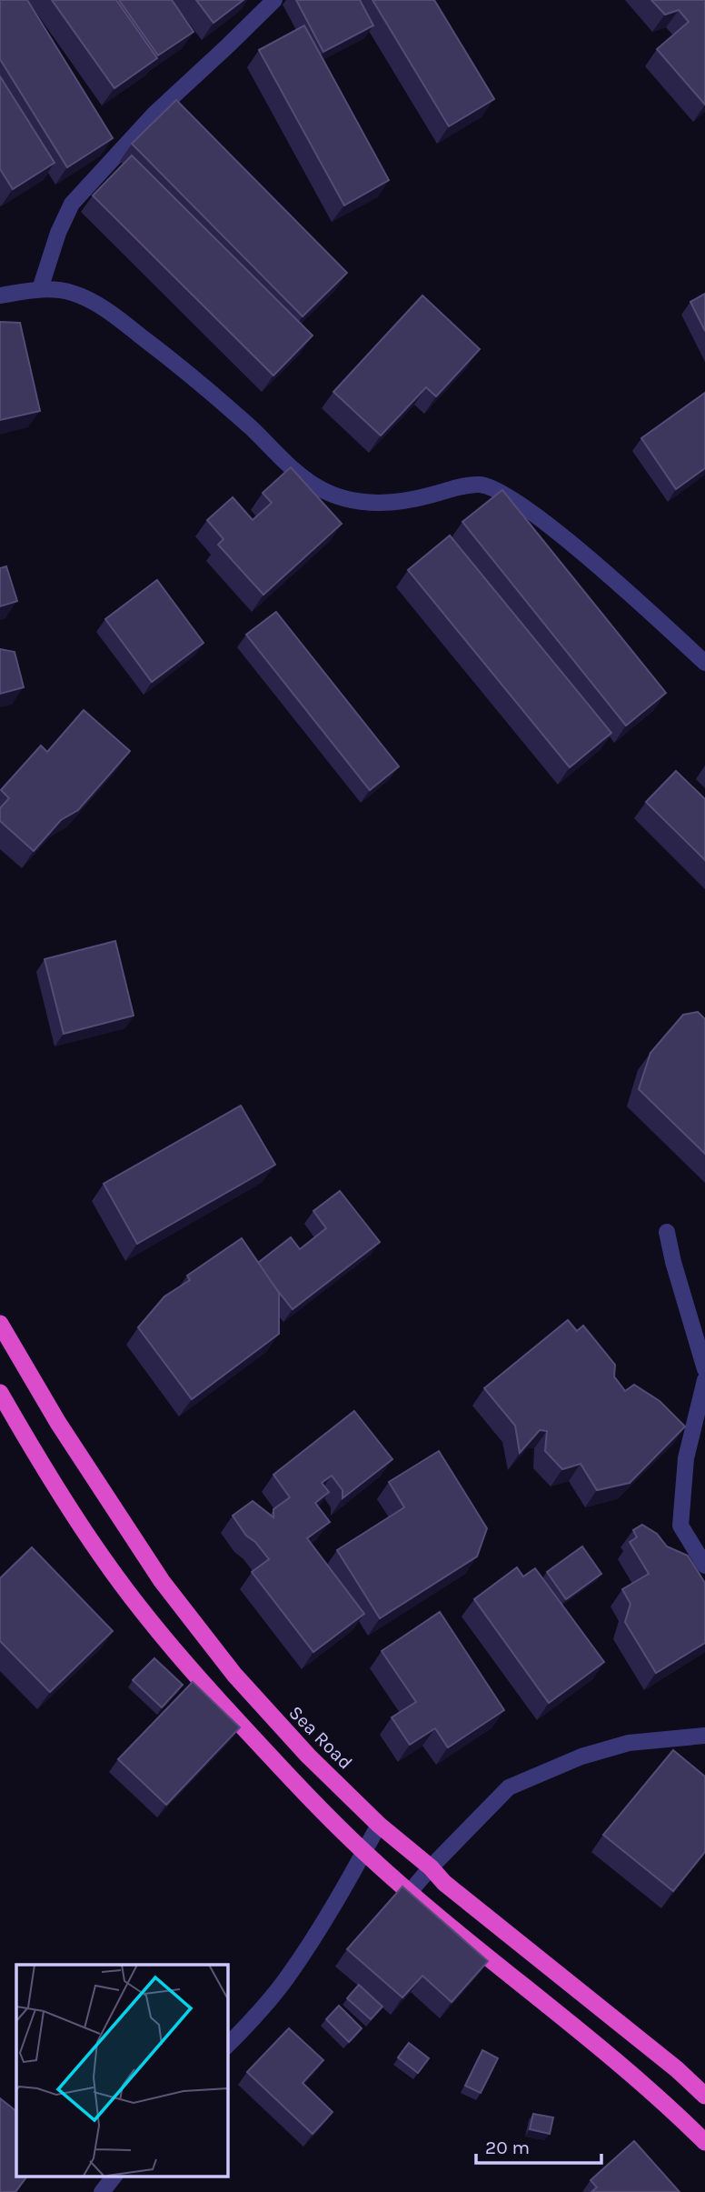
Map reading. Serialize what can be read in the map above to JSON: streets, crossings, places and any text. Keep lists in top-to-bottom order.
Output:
{
  "streets": {
    "highway": ["Sea Road"]
  },
  "scale_bar": "20 m"
}
